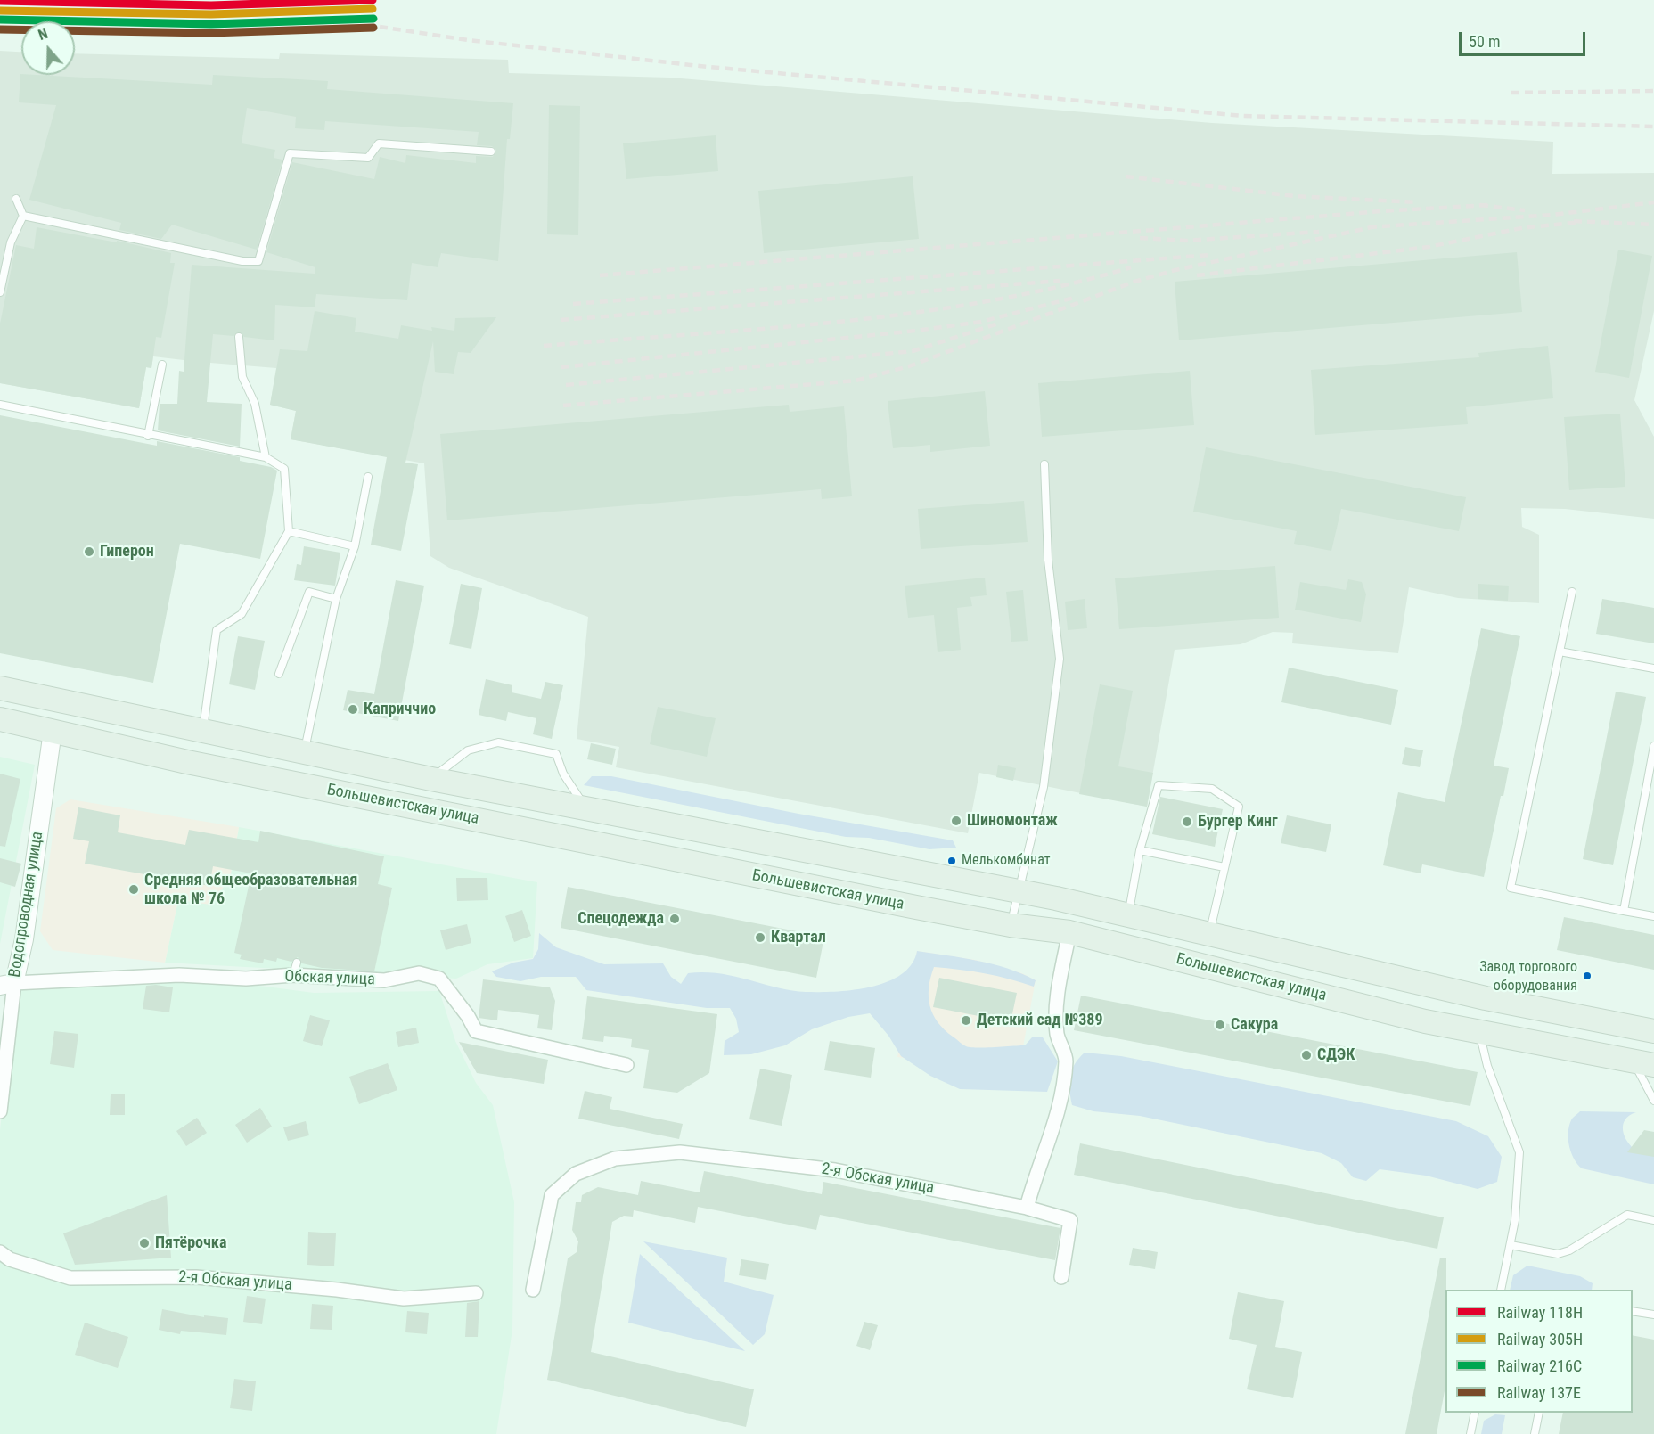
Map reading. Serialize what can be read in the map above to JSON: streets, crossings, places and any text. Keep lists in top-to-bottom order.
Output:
{
  "streets": {
    "highway": ["Большевистская улица"],
    "street": ["Водопроводная улица", "Обская улица", "2-я Обская улица"]
  },
  "crossings": [
    ["Большевистская улица", "Водопроводная улица"],
    ["Водопроводная улица", "Обская улица"]
  ],
  "places": [
    "Гиперон",
    "Каприччио",
    "Шиномонтаж",
    "Бургер Кинг",
    "Мелькомбинат",
    "Средняя общеобразовательная школа № 76",
    "Спецодежда",
    "Квартал",
    "Завод торгового оборудования",
    "Детский сад №389",
    "Сакура",
    "СДЭК",
    "Пятёрочка"
  ],
  "lines": [
    "rail line 118Н",
    "rail line 305Н",
    "rail line 216С",
    "rail line 137Е"
  ],
  "legend": [
    "Railway 118Н",
    "Railway 305Н",
    "Railway 216С",
    "Railway 137Е"
  ],
  "scale_bar": "50 m",
  "north": "top"
}
